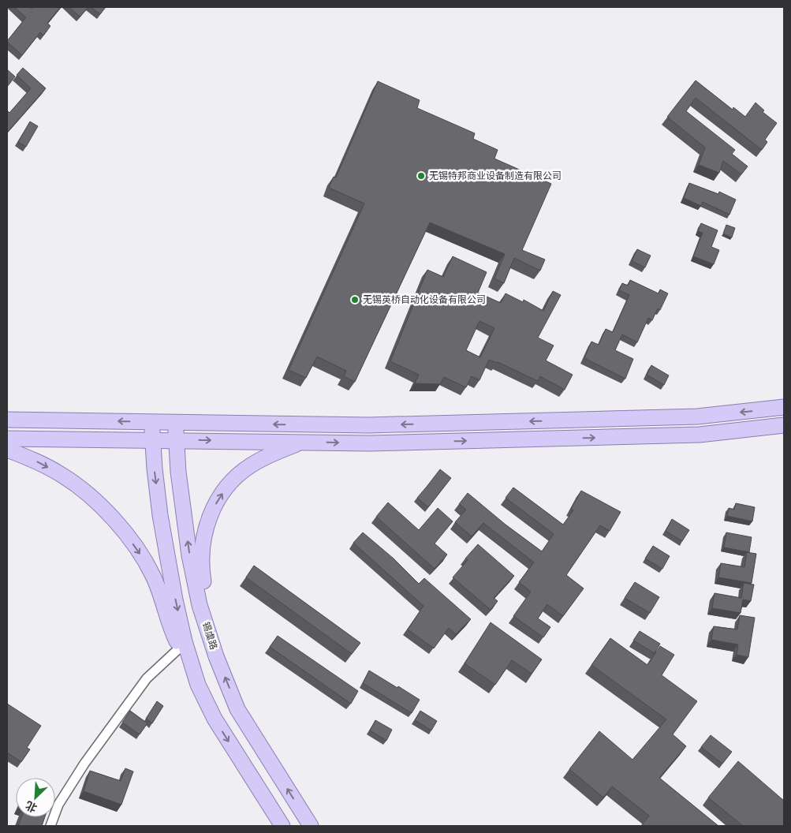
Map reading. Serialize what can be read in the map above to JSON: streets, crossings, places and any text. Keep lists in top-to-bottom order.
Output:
{
  "streets": {
    "main road": ["锡虞路"]
  },
  "places": ["无锡特邦商业设备制造有限公司", "无锡英桥自动化设备有限公司"],
  "north": "bottom left"
}
